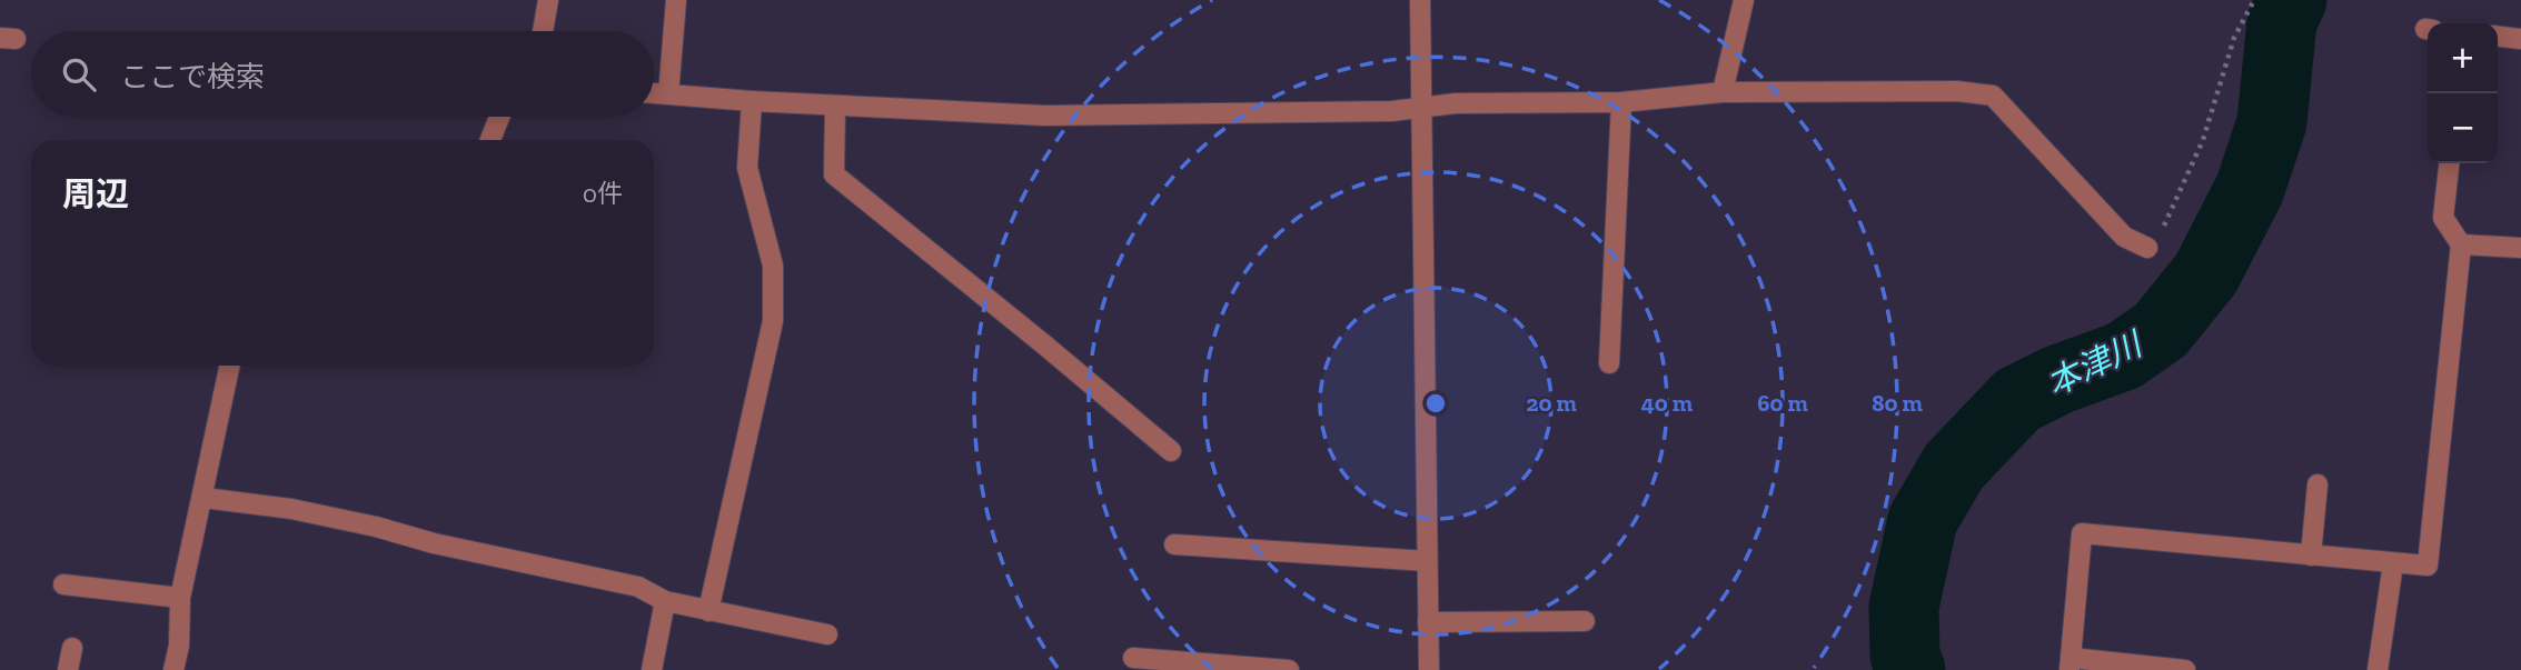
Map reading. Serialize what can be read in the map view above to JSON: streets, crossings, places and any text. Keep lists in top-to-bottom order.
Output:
{
  "water": ["本津川"],
  "page": {
    "map_buttons": ["+", "−"],
    "search": "ここで検索",
    "heading": ["周辺", "0件"]
  },
  "rings": [
    "20 m",
    "40 m",
    "60 m",
    "80 m"
  ]
}
